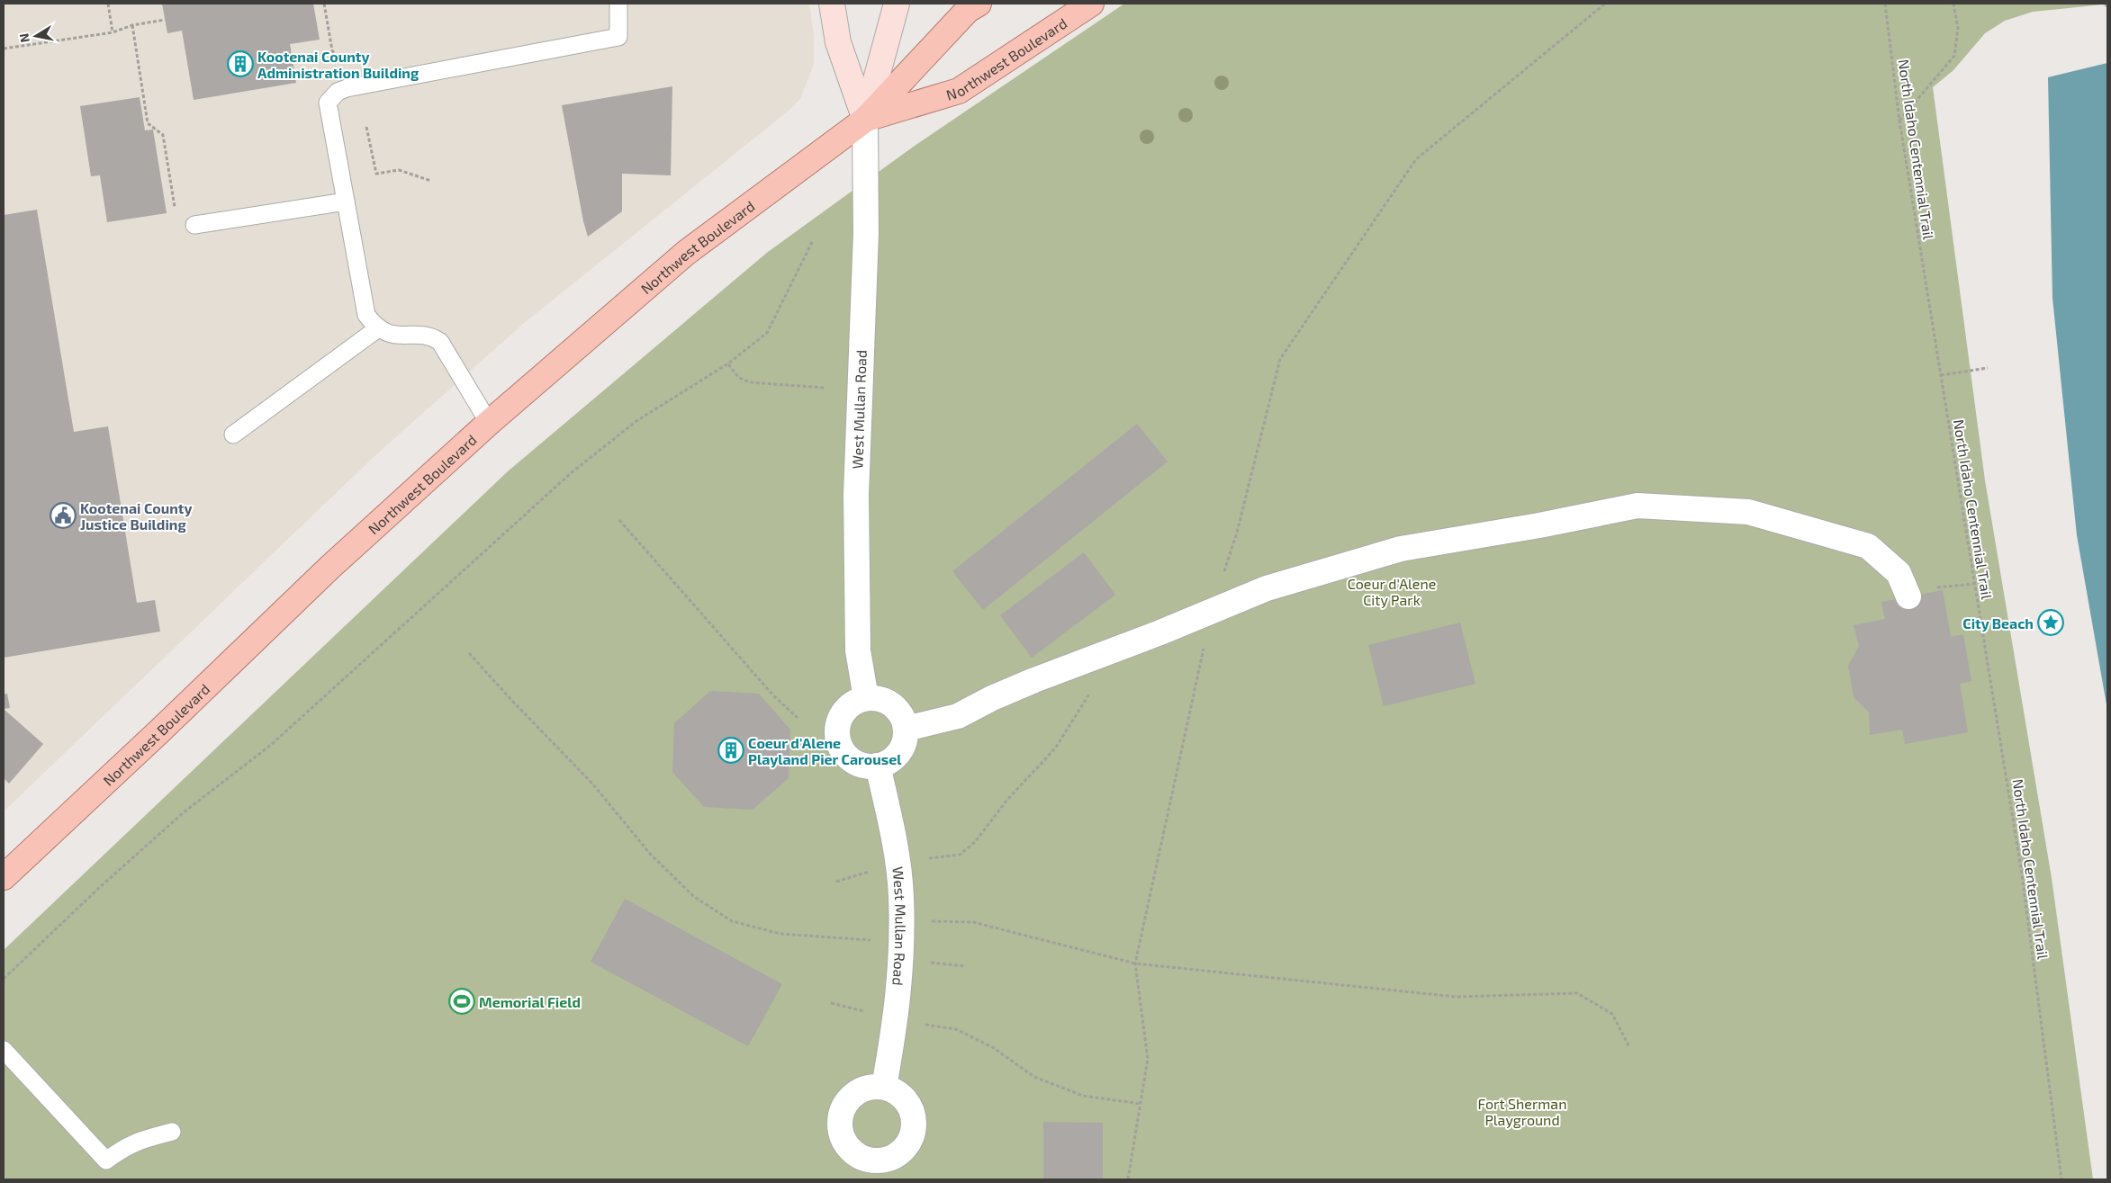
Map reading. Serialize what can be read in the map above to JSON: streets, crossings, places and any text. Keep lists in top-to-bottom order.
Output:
{
  "streets": {
    "main road": ["Northwest Boulevard"],
    "street": ["West Mullan Road"],
    "path": ["North Idaho Centennial Trail"]
  },
  "crossings": [
    ["Northwest Boulevard", "West Mullan Road"]
  ],
  "parks": ["Coeur d'Alene City Park", "Fort Sherman Playground"],
  "places": {
    "building": ["Kootenai County Administration Building", "Coeur d'Alene Playland Pier Carousel"],
    "public building": ["Kootenai County Justice Building"],
    "place": ["City Beach"],
    "sports": ["Memorial Field"]
  },
  "north": "left"
}
